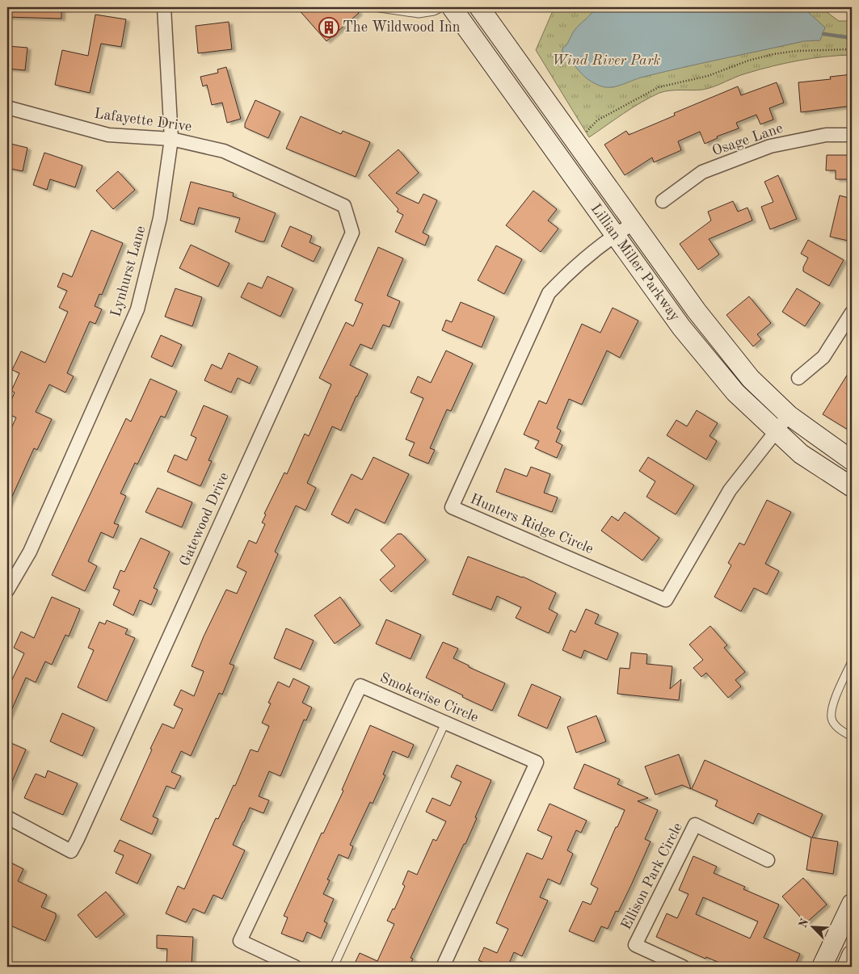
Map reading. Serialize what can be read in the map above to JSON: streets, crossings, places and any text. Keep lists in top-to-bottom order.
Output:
{
  "streets": {
    "main road": ["Lillian Miller Parkway"],
    "street": [
      "Lafayette Drive",
      "Osage Lane",
      "Lynhurst Lane",
      "Gatewood Drive",
      "Hunters Ridge Circle",
      "Smokerise Circle",
      "Ellison Park Circle"
    ]
  },
  "crossings": [
    ["Lafayette Drive", "Lynhurst Lane"],
    ["Lafayette Drive", "Gatewood Drive"],
    ["Lillian Miller Parkway", "Hunters Ridge Circle"]
  ],
  "parks": ["Wind River Park"],
  "places": {
    "building": ["The Wildwood Inn"]
  },
  "north": "top left"
}
